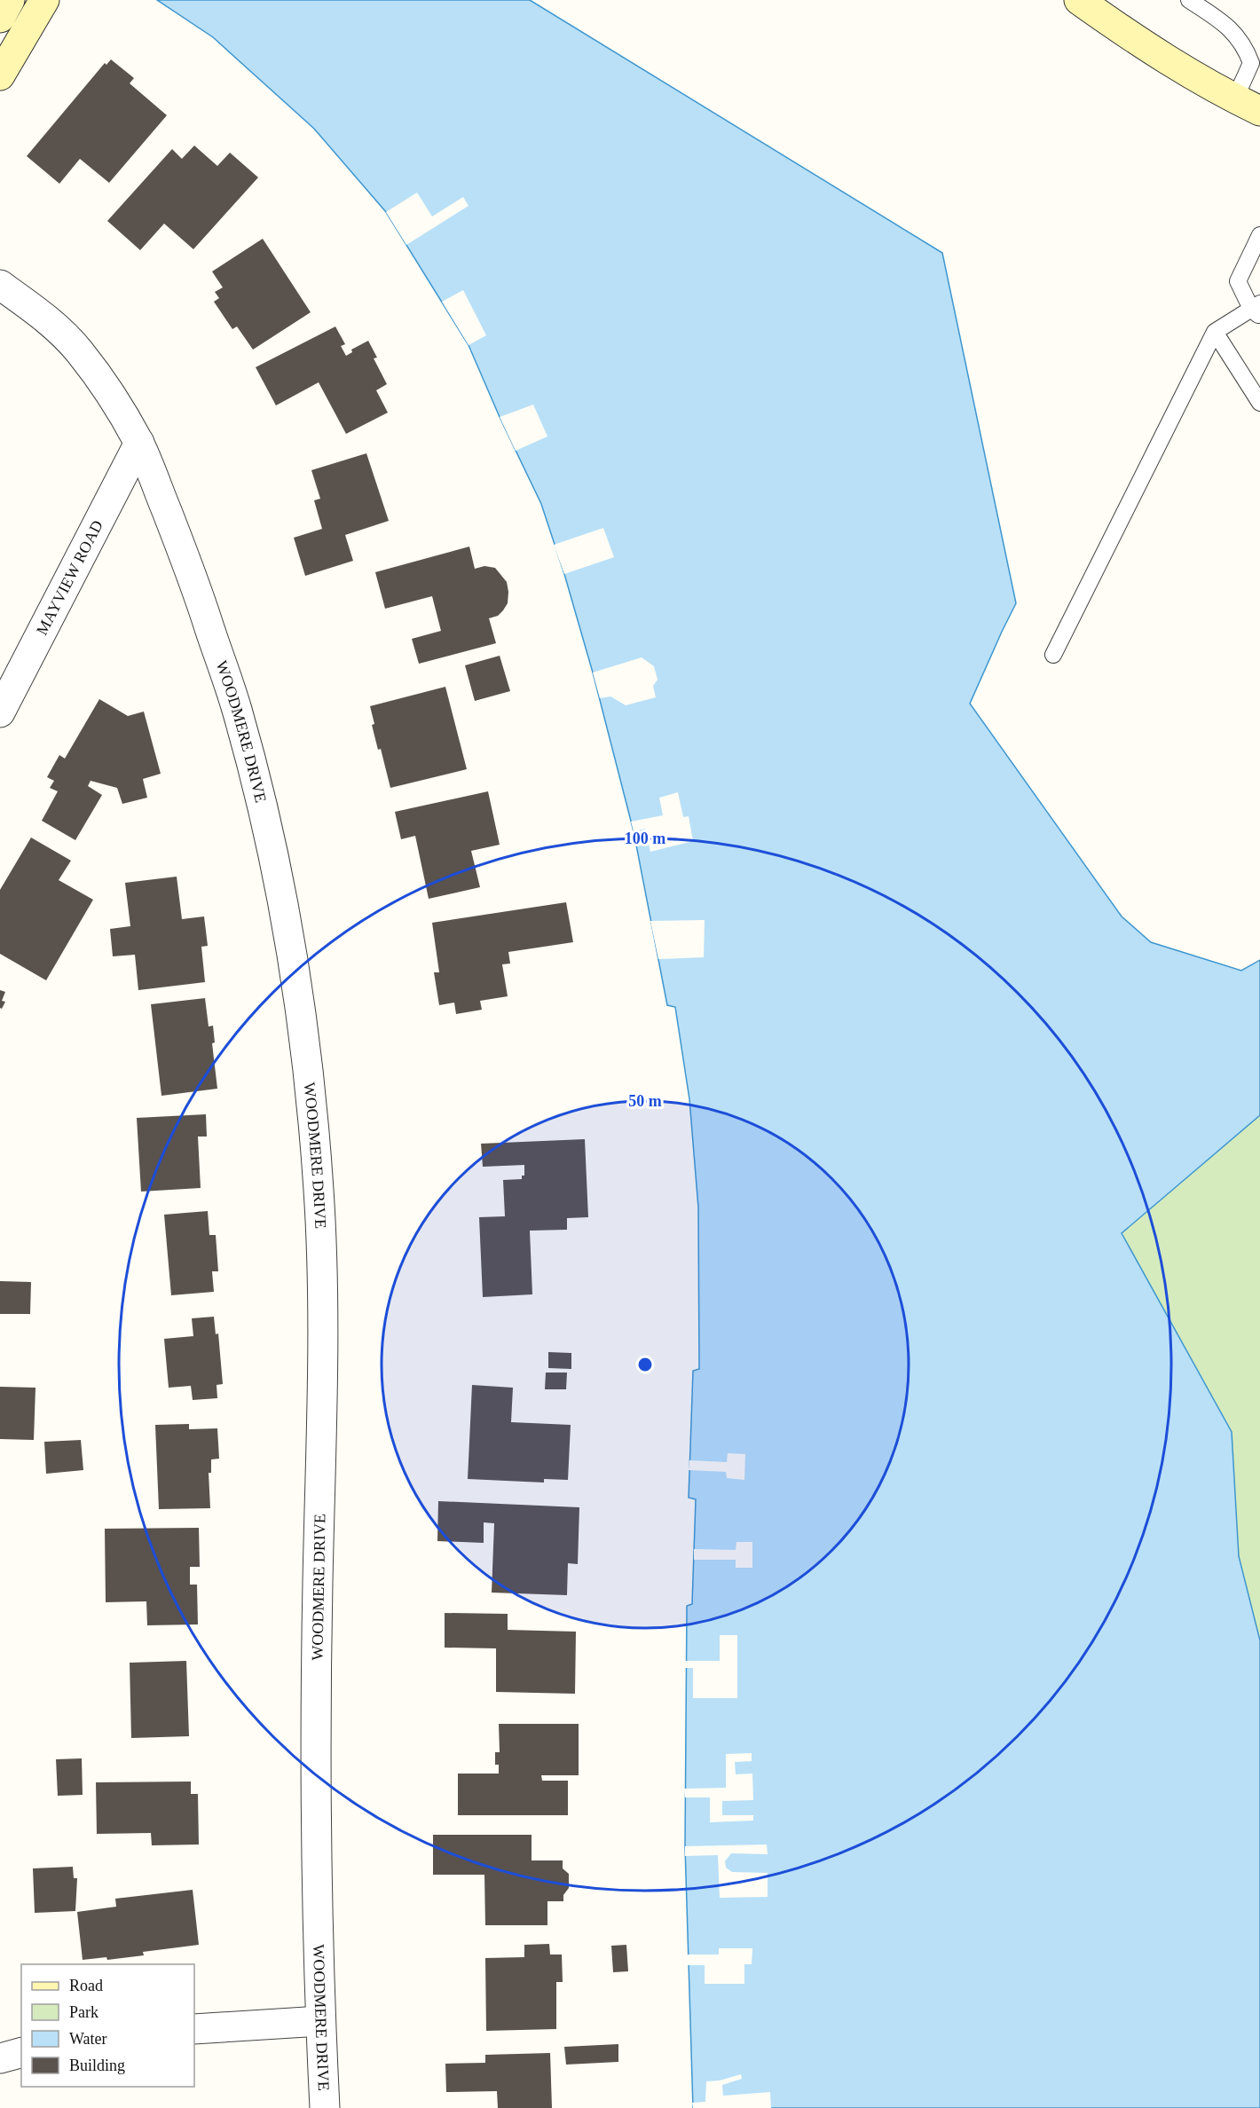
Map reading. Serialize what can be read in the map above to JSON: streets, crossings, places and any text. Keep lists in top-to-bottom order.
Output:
{
  "streets": {
    "street": ["MAYVIEW ROAD", "WOODMERE DRIVE"]
  },
  "crossings": [
    ["MAYVIEW ROAD", "WOODMERE DRIVE"]
  ],
  "legend": [
    "Road",
    "Park",
    "Water",
    "Building"
  ],
  "rings": ["100 m", "50 m"]
}
